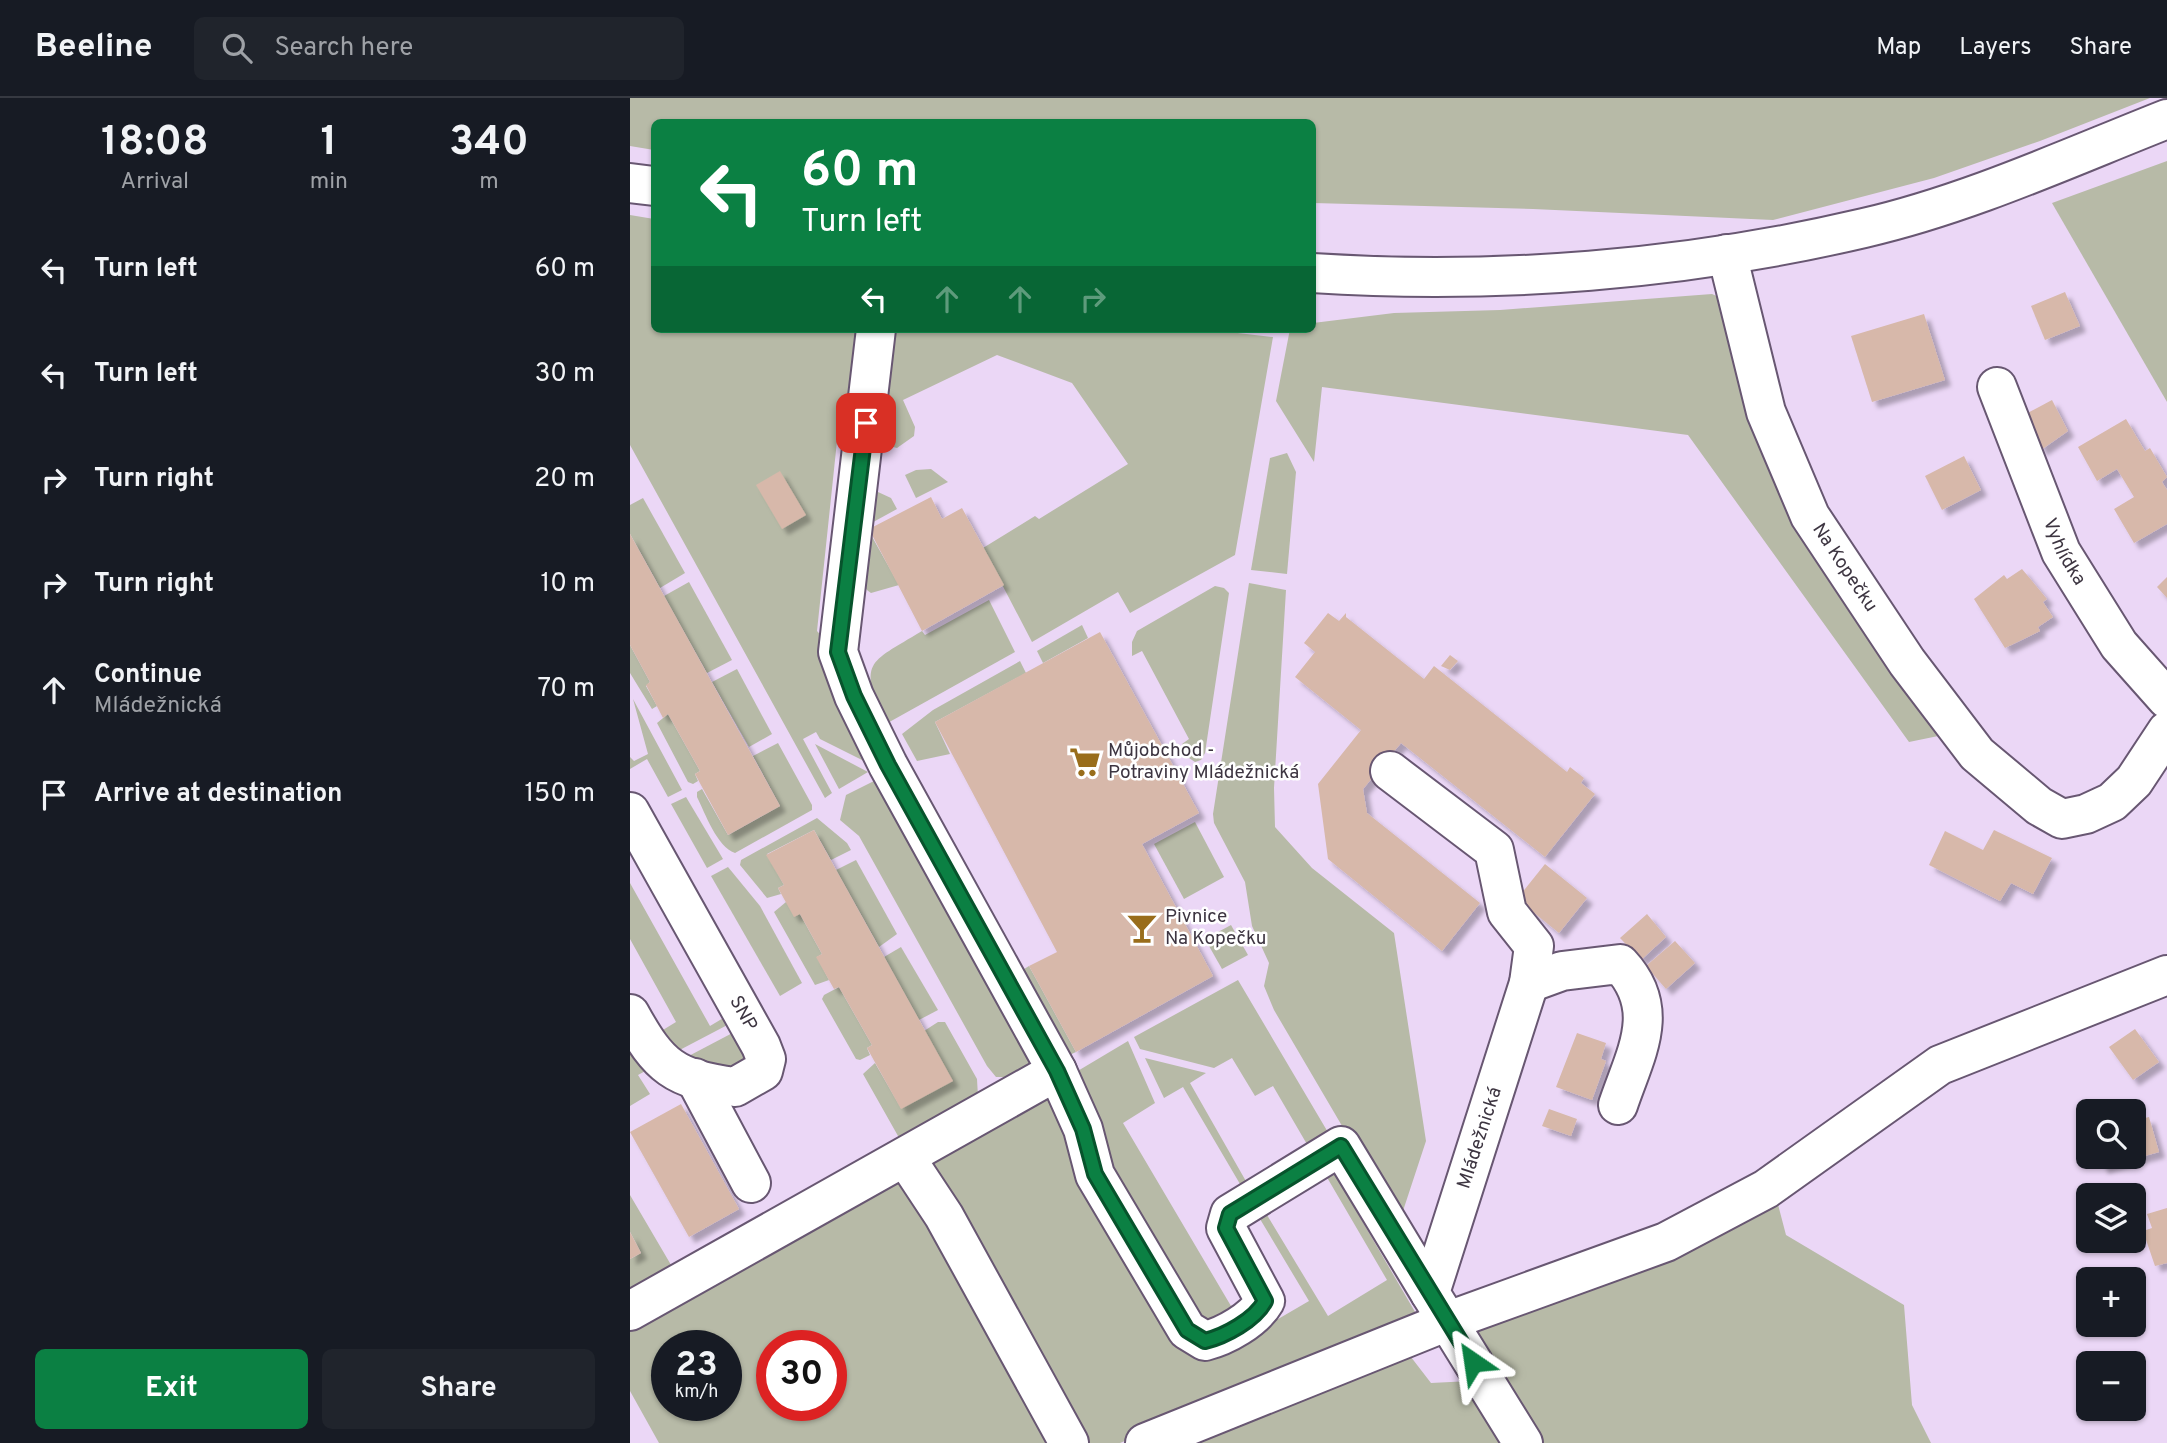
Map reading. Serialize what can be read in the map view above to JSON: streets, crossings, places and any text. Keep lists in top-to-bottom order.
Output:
{
  "streets": {
    "street": [
      "Vyhlídka",
      "Na Kopečku",
      "SNP",
      "Mládežnická"
    ]
  },
  "places": {
    "supermarket": ["Můjobchod - Potraviny Mládežnická"],
    "bar": ["Pivnice Na Kopečku"]
  },
  "page": {
    "header": "Beeline",
    "search": "Search here",
    "nav": ["Map", "Layers", "Share"],
    "eta": [
      "18:08",
      "Arrival",
      "1",
      "min",
      "340",
      "m"
    ],
    "turn": ["60 m", "Turn left"],
    "list": [
      {
        "name": "Turn left",
        "value": "60 m"
      },
      {
        "name": "Turn left",
        "value": "30 m"
      },
      {
        "name": "Turn right",
        "value": "20 m"
      },
      {
        "name": "Turn right",
        "value": "10 m"
      },
      {
        "name": "Continue",
        "note": "Mládežnická",
        "value": "70 m"
      },
      {
        "name": "Arrive at destination",
        "value": "150 m"
      }
    ],
    "map_buttons": ["+", "−"],
    "speed": "23 km/h",
    "limit": "30",
    "buttons": ["Exit", "Share"]
  }
}
